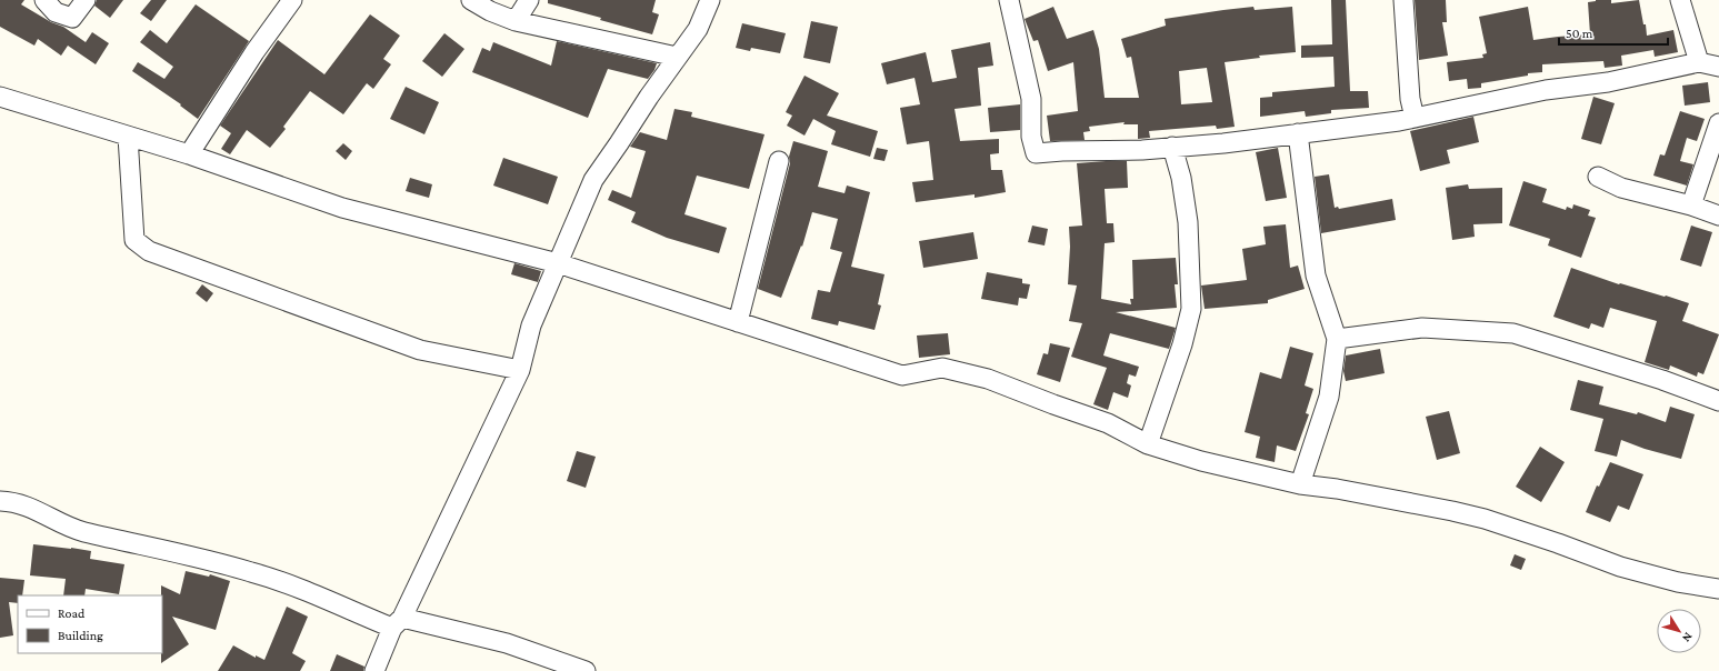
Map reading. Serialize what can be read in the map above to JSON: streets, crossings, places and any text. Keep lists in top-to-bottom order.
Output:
{
  "legend": ["Road", "Building"],
  "scale_bar": "50 m",
  "north": "bottom right"
}
